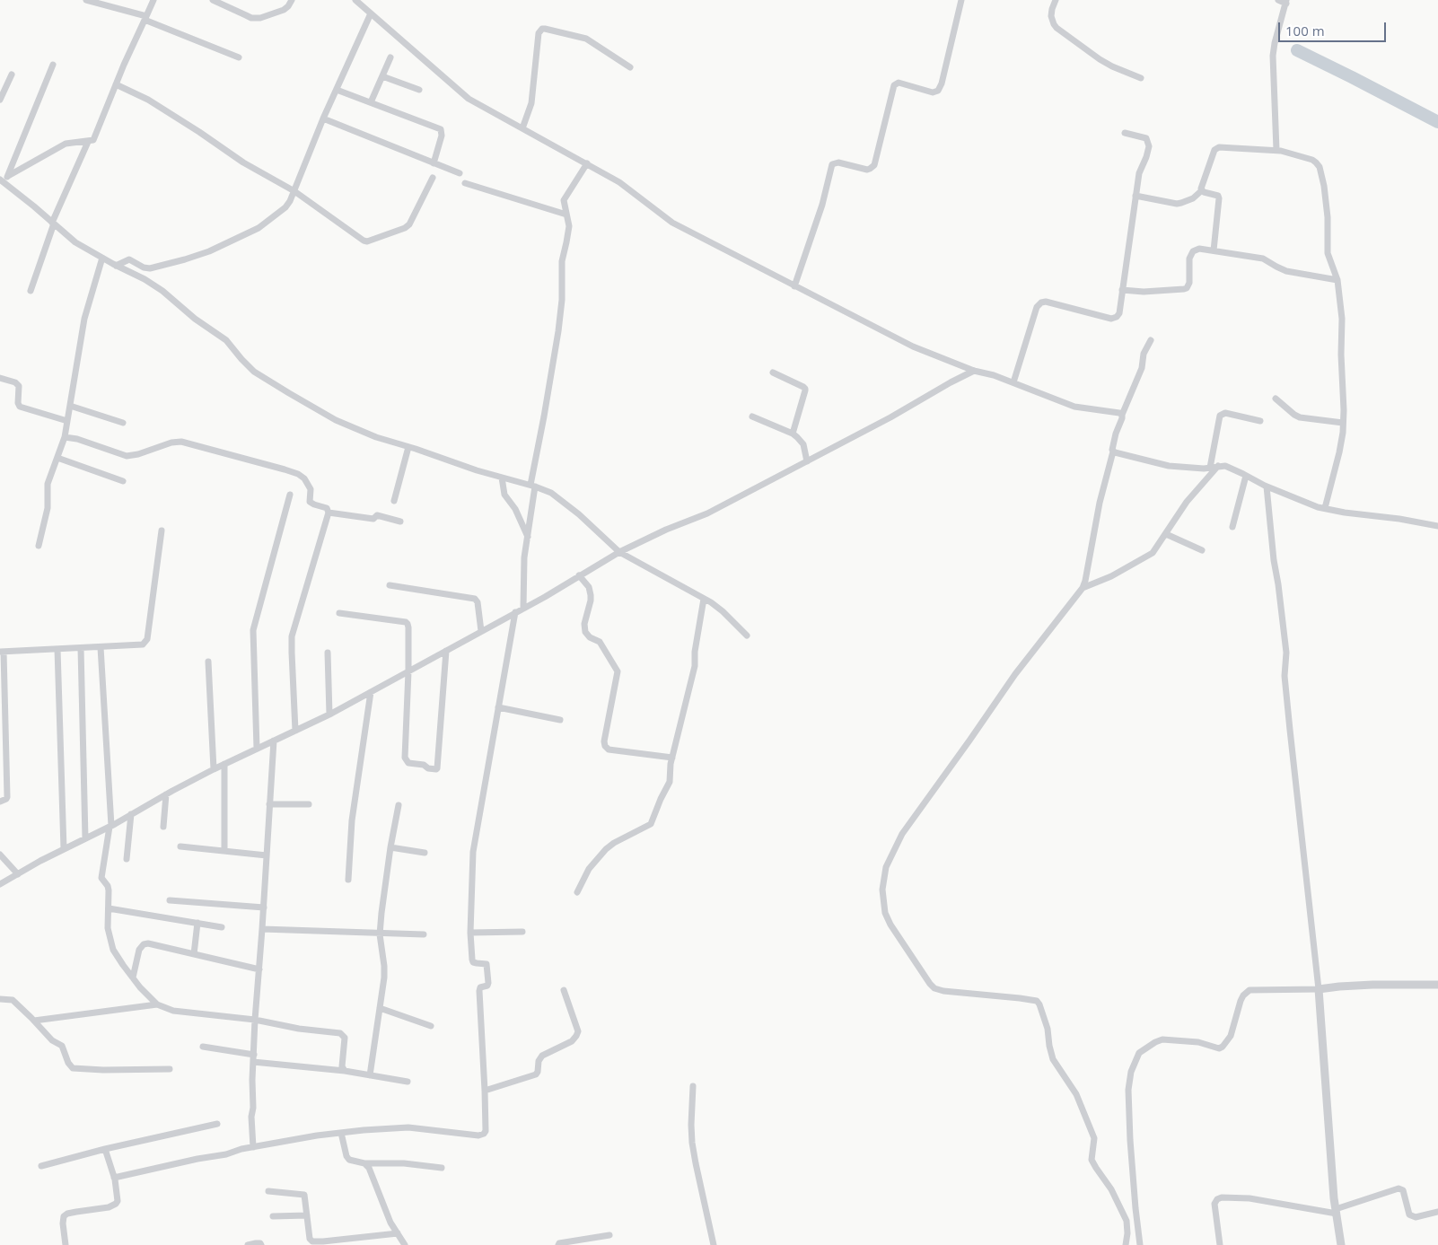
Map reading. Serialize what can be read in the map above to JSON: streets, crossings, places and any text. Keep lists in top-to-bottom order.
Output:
{
  "scale_bar": "100 m"
}
